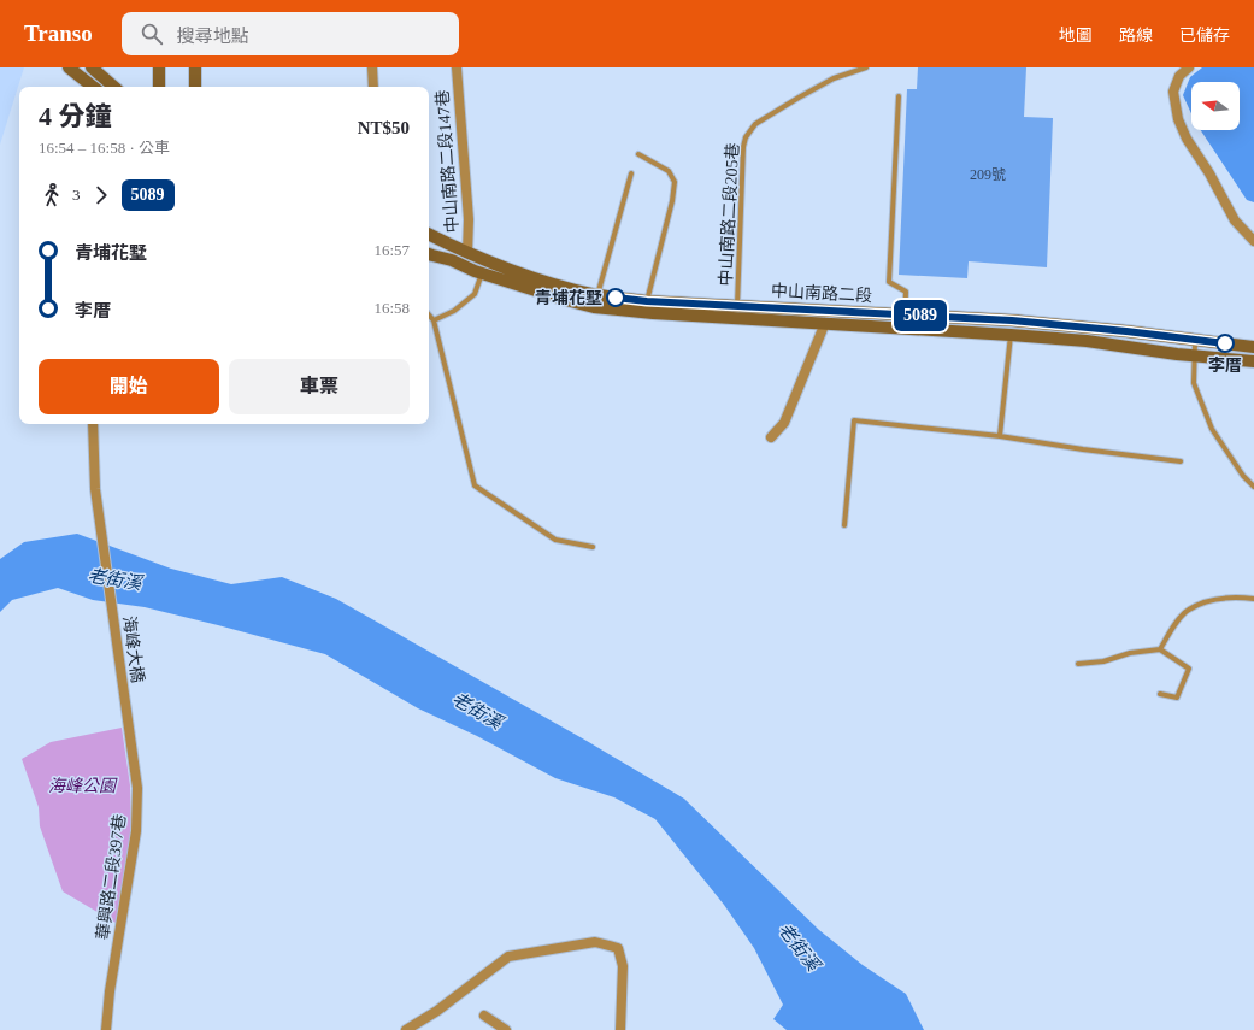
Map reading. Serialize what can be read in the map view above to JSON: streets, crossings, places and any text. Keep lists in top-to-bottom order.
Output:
{
  "streets": {
    "main road": ["中山南路二段"],
    "street": ["中山南路二段147巷", "海峰大橋", "華興路二段397巷"],
    "lane": ["中山南路二段205巷"]
  },
  "crossings": [
    ["中山南路二段147巷", "中山南路二段"],
    ["中山南路二段205巷", "中山南路二段"],
    ["海峰大橋", "華興路二段397巷"]
  ],
  "water": ["老街溪"],
  "parks": ["海峰公園"],
  "places": ["青埔花墅", "李厝"],
  "lines": ["bus line 5089"],
  "house_numbers": ["209號"],
  "north": "left",
  "page": {
    "header": "Transo",
    "search": "搜尋地點",
    "nav": ["地圖", "路線", "已儲存"],
    "on_map": "5089",
    "heading": ["4 分鐘", "16:54 – 16:58 · 公車", "NT$50"],
    "legs": ["3", "5089"],
    "list": [
      {
        "name": "青埔花墅",
        "value": "16:57"
      },
      {
        "name": "李厝",
        "value": "16:58"
      }
    ],
    "buttons": ["開始", "車票"]
  }
}
